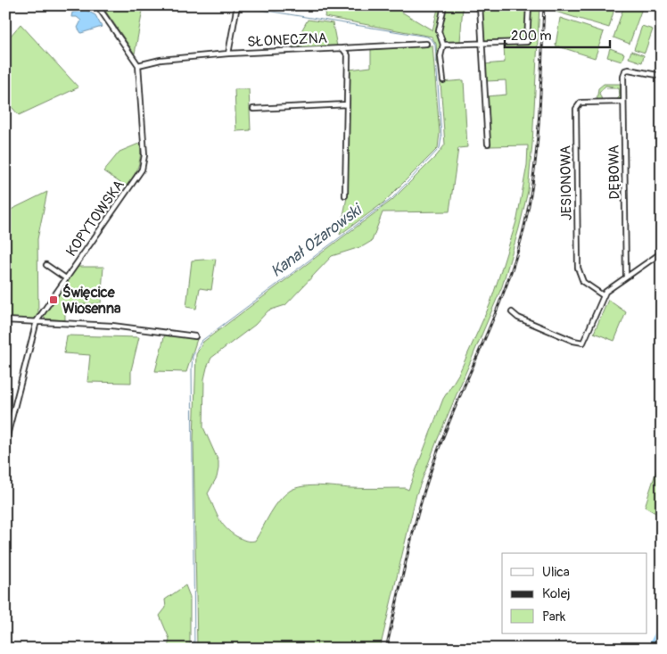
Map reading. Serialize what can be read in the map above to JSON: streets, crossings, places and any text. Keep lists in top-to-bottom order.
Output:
{
  "streets": {
    "street": [
      "SŁONECZNA",
      "DĘBOWA",
      "JESIONOWA",
      "KOPYTOWSKA"
    ]
  },
  "crossings": [
    ["SŁONECZNA", "KOPYTOWSKA"],
    ["DĘBOWA", "JESIONOWA"]
  ],
  "water": ["Kanał Ożarowski"],
  "places": {
    "transit": ["Święcice Wiosenna"]
  },
  "legend": ["Ulica", "Kolej", "Park"],
  "scale_bar": "200 m"
}
